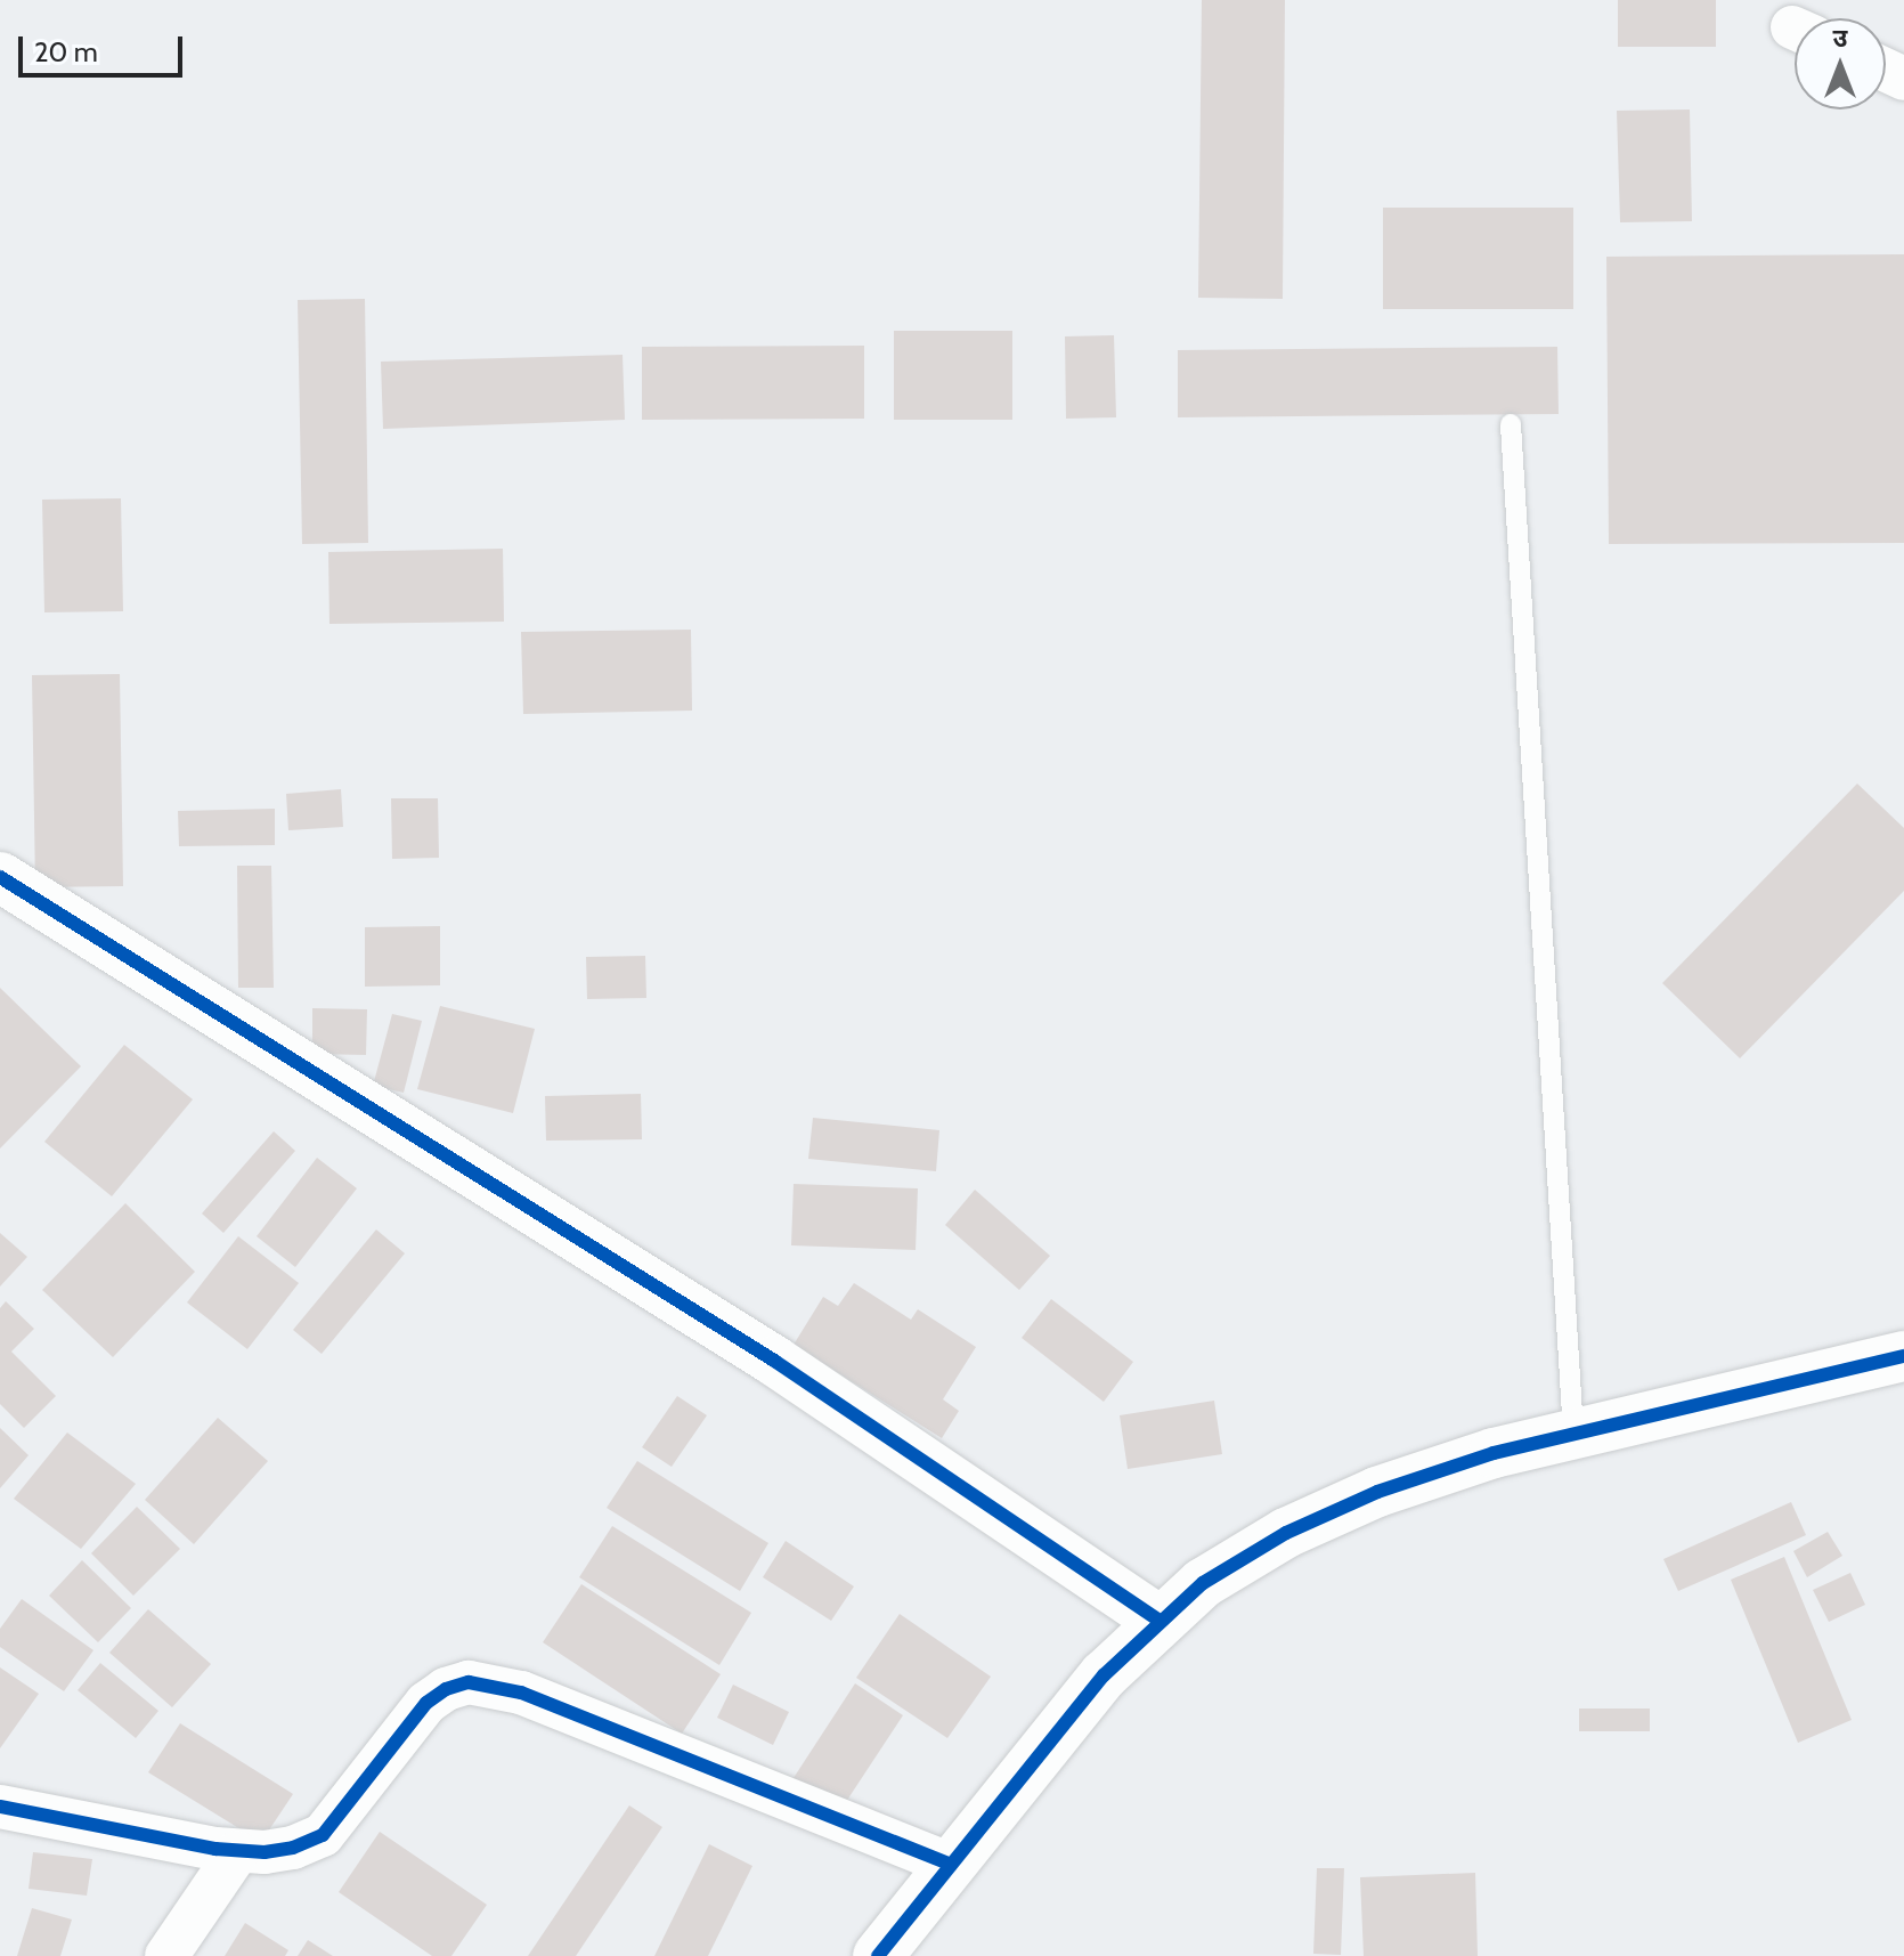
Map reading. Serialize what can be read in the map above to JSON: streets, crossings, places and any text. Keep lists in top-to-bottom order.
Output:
{
  "scale_bar": "20 m",
  "north": "top"
}
